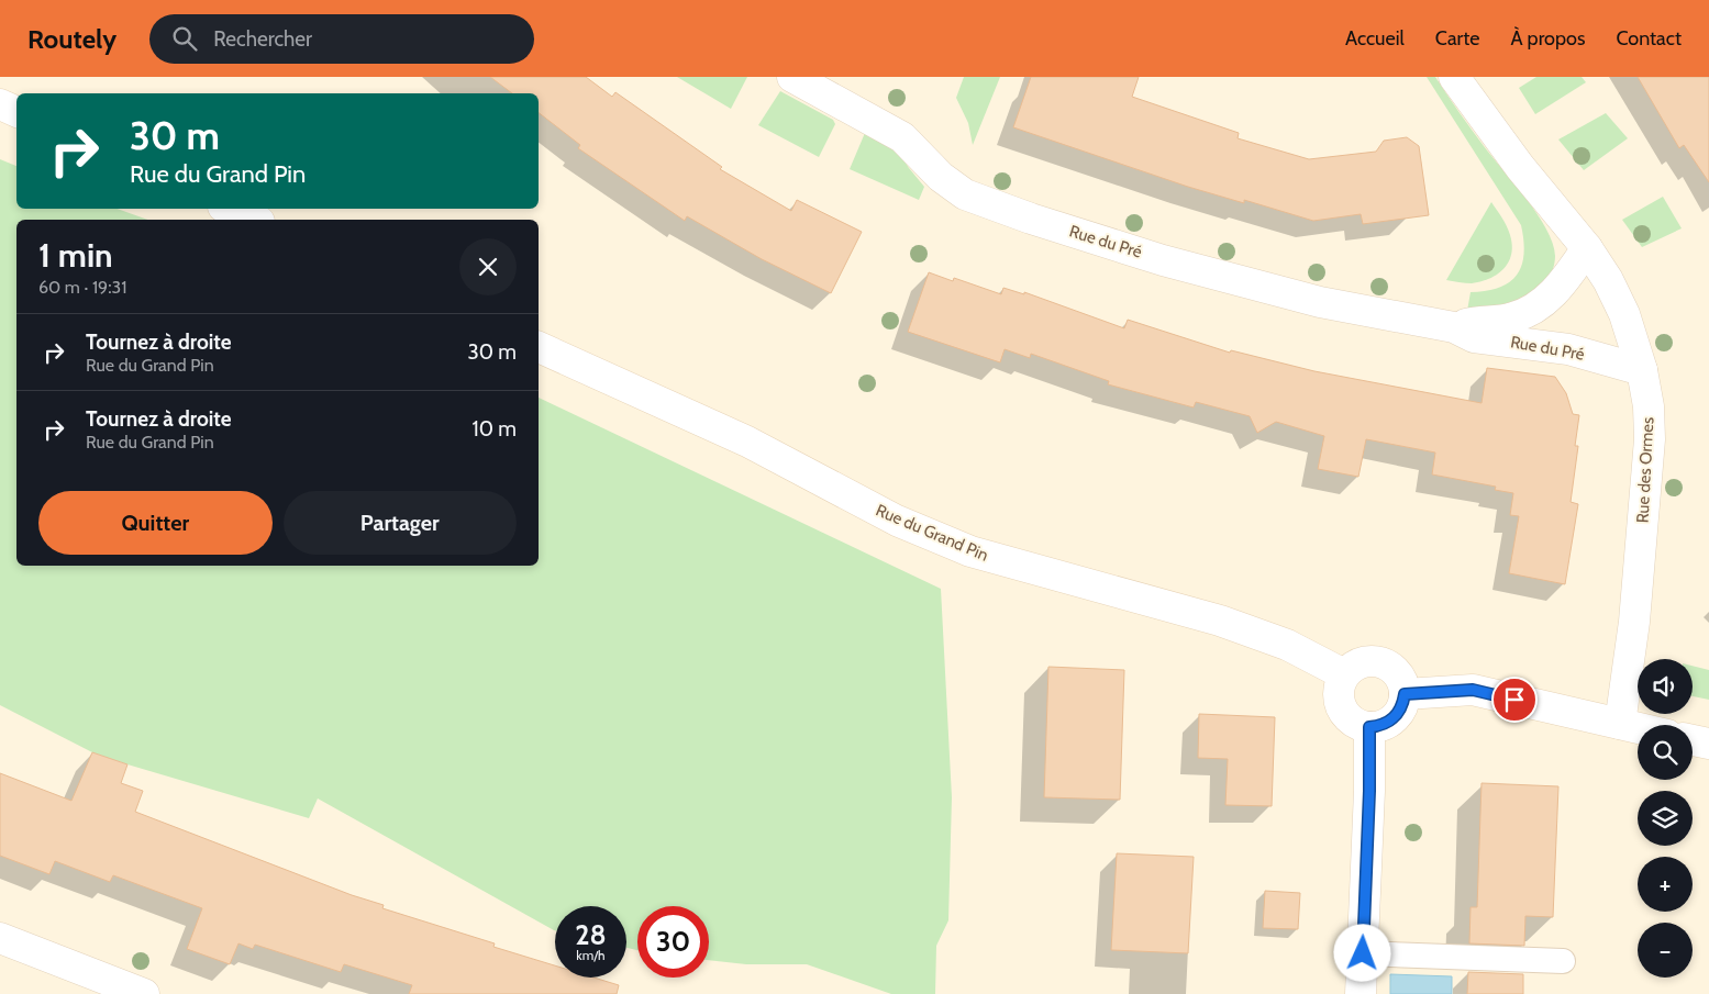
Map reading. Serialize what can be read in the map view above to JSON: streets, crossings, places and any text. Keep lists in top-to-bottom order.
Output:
{
  "streets": {
    "street": ["Rue du Pré", "Rue des Ormes", "Rue du Grand Pin"]
  },
  "crossings": [
    ["Rue du Pré", "Rue des Ormes"]
  ],
  "page": {
    "header": "Routely",
    "search": "Rechercher",
    "nav": [
      "Accueil",
      "Carte",
      "À propos",
      "Contact"
    ],
    "turn": ["30 m", "Rue du Grand Pin"],
    "heading": ["1 min", "60 m · 19:31"],
    "list": [
      {
        "name": "Tournez à droite",
        "note": "Rue du Grand Pin",
        "value": "30 m"
      },
      {
        "name": "Tournez à droite",
        "note": "Rue du Grand Pin",
        "value": "10 m"
      }
    ],
    "buttons": ["Quitter", "Partager"],
    "map_buttons": ["+", "−"],
    "speed": "28 km/h",
    "limit": "30"
  }
}
